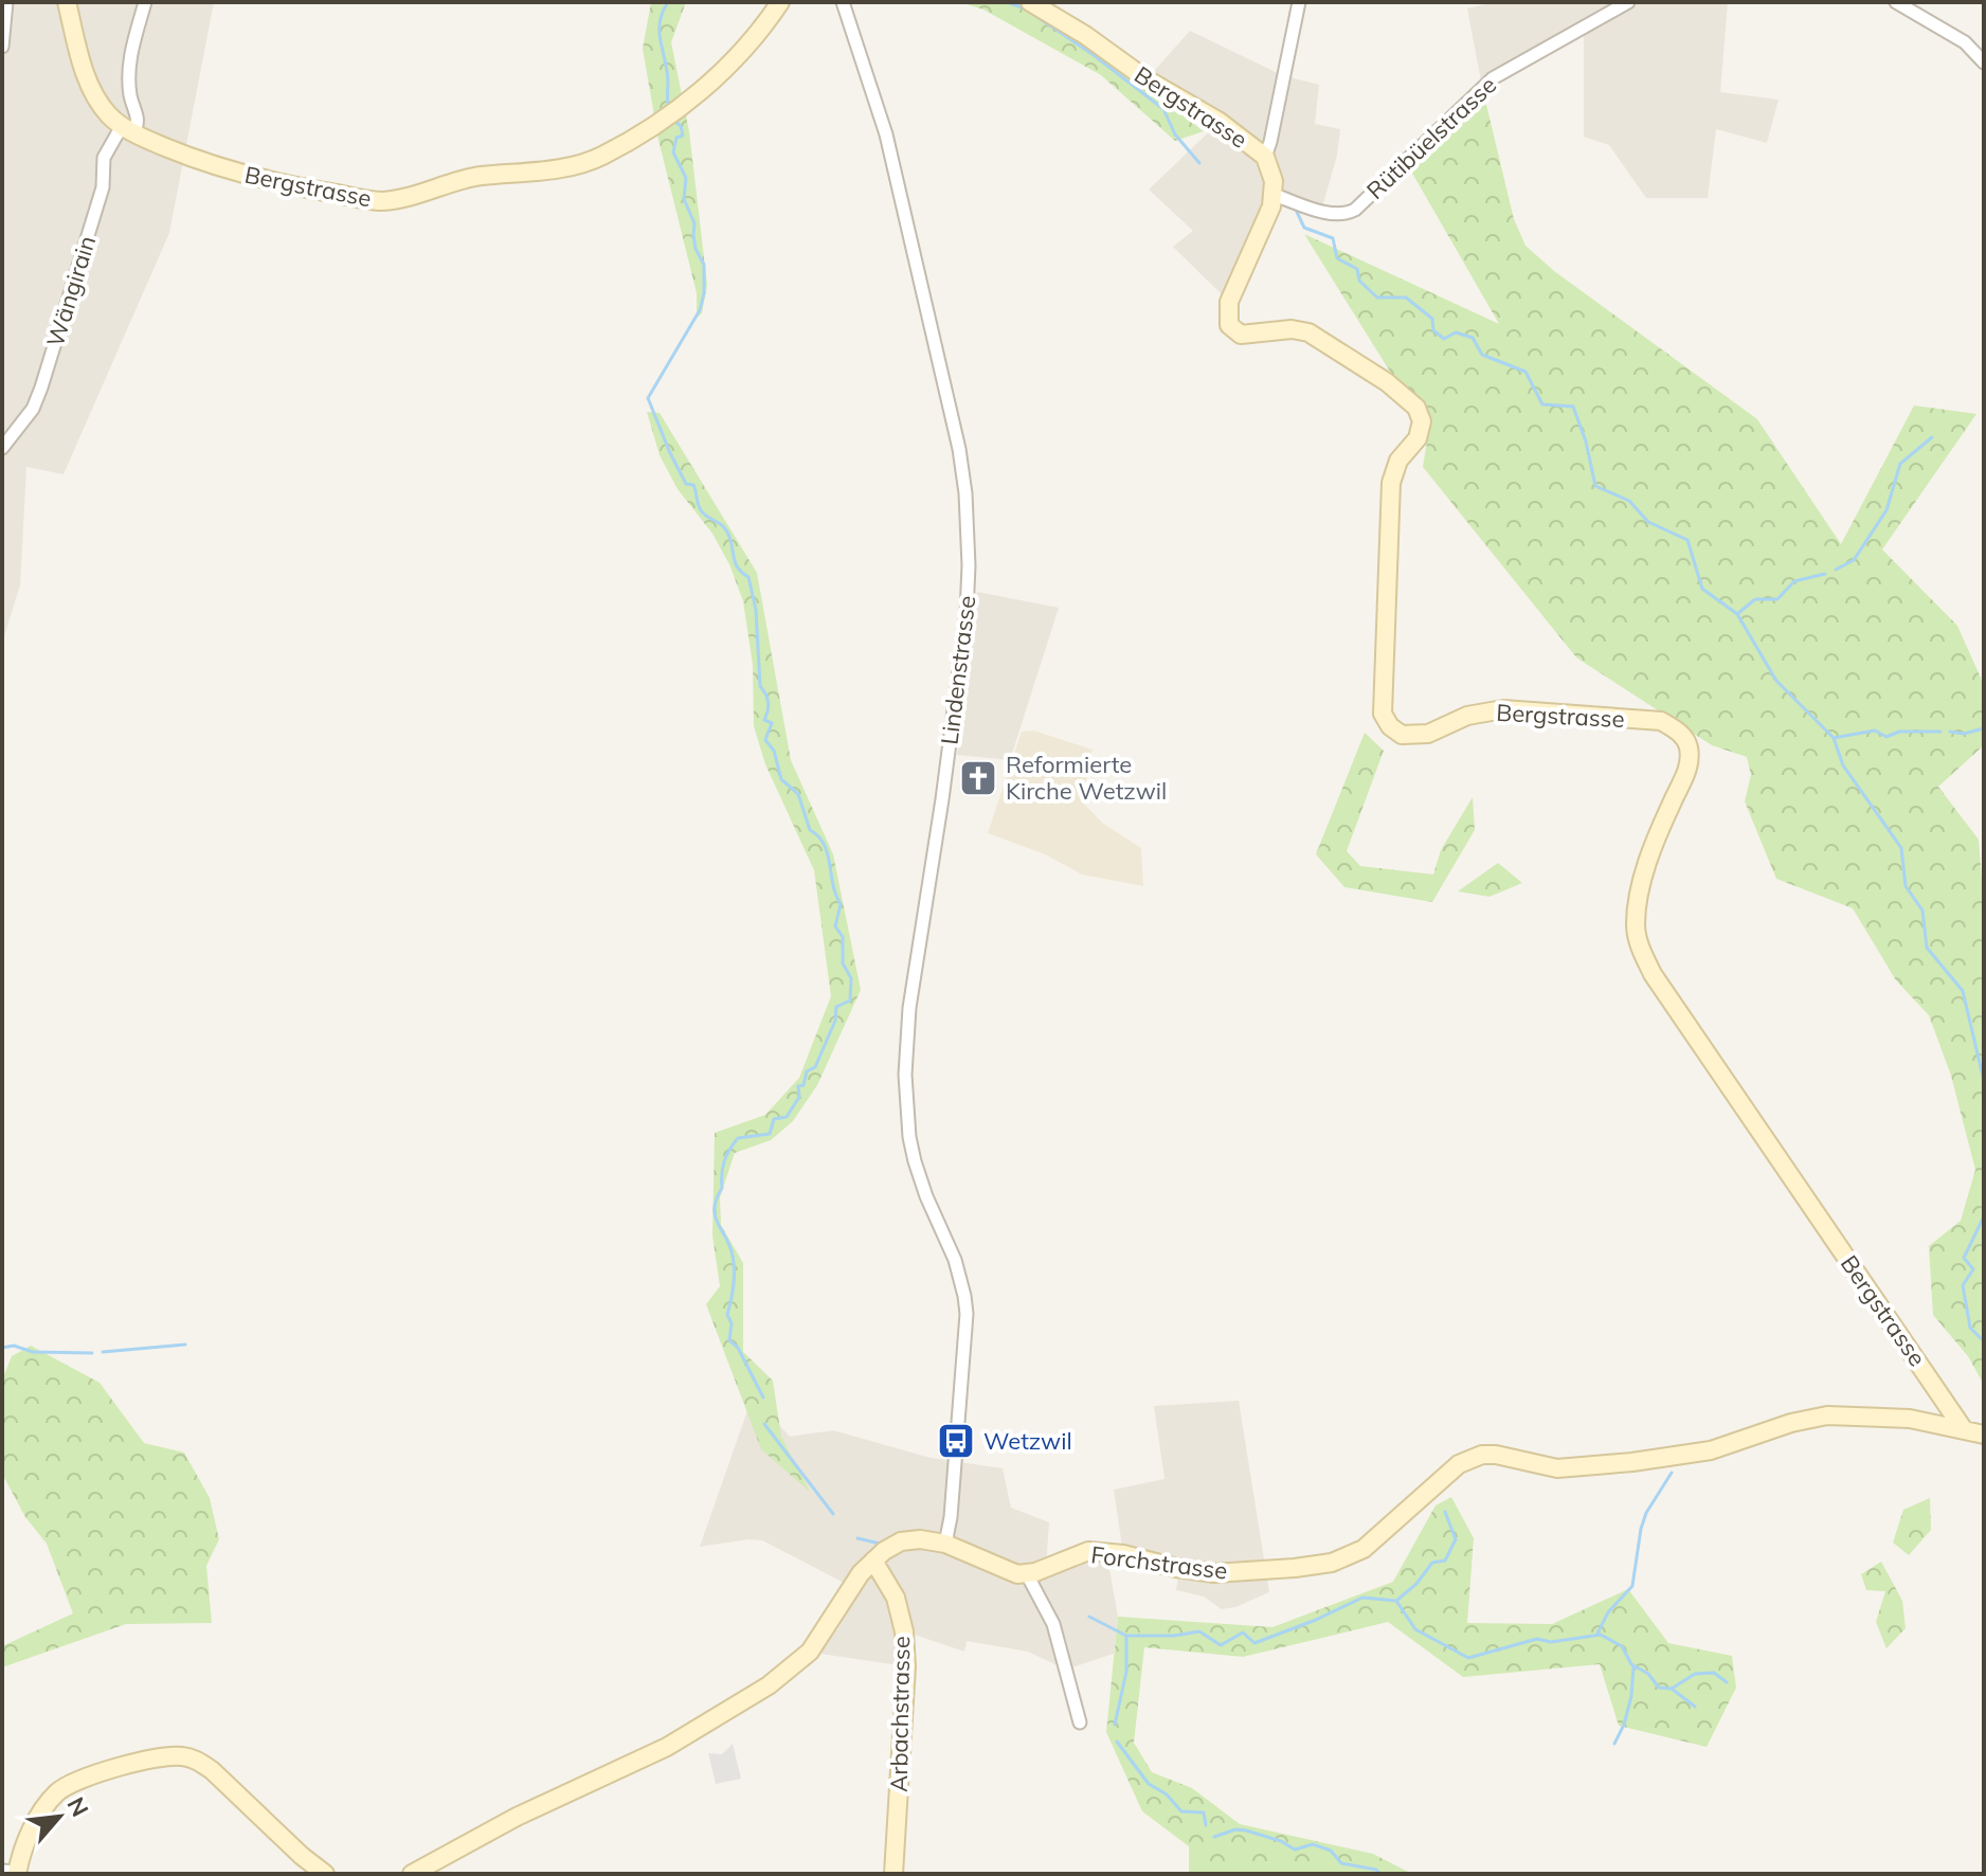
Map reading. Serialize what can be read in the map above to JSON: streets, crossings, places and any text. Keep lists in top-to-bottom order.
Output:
{
  "streets": {
    "street": [
      "Bergstrasse",
      "Rütibüelstrasse",
      "Wängirain",
      "Lindenstrasse",
      "Forchstrasse",
      "Arbachstrasse"
    ]
  },
  "crossings": [
    ["Bergstrasse", "Rütibüelstrasse"],
    ["Bergstrasse", "Wängirain"],
    ["Bergstrasse", "Forchstrasse"]
  ],
  "places": {
    "church": ["Reformierte Kirche Wetzwil"],
    "bus stop": ["Wetzwil"]
  },
  "north": "top right"
}
